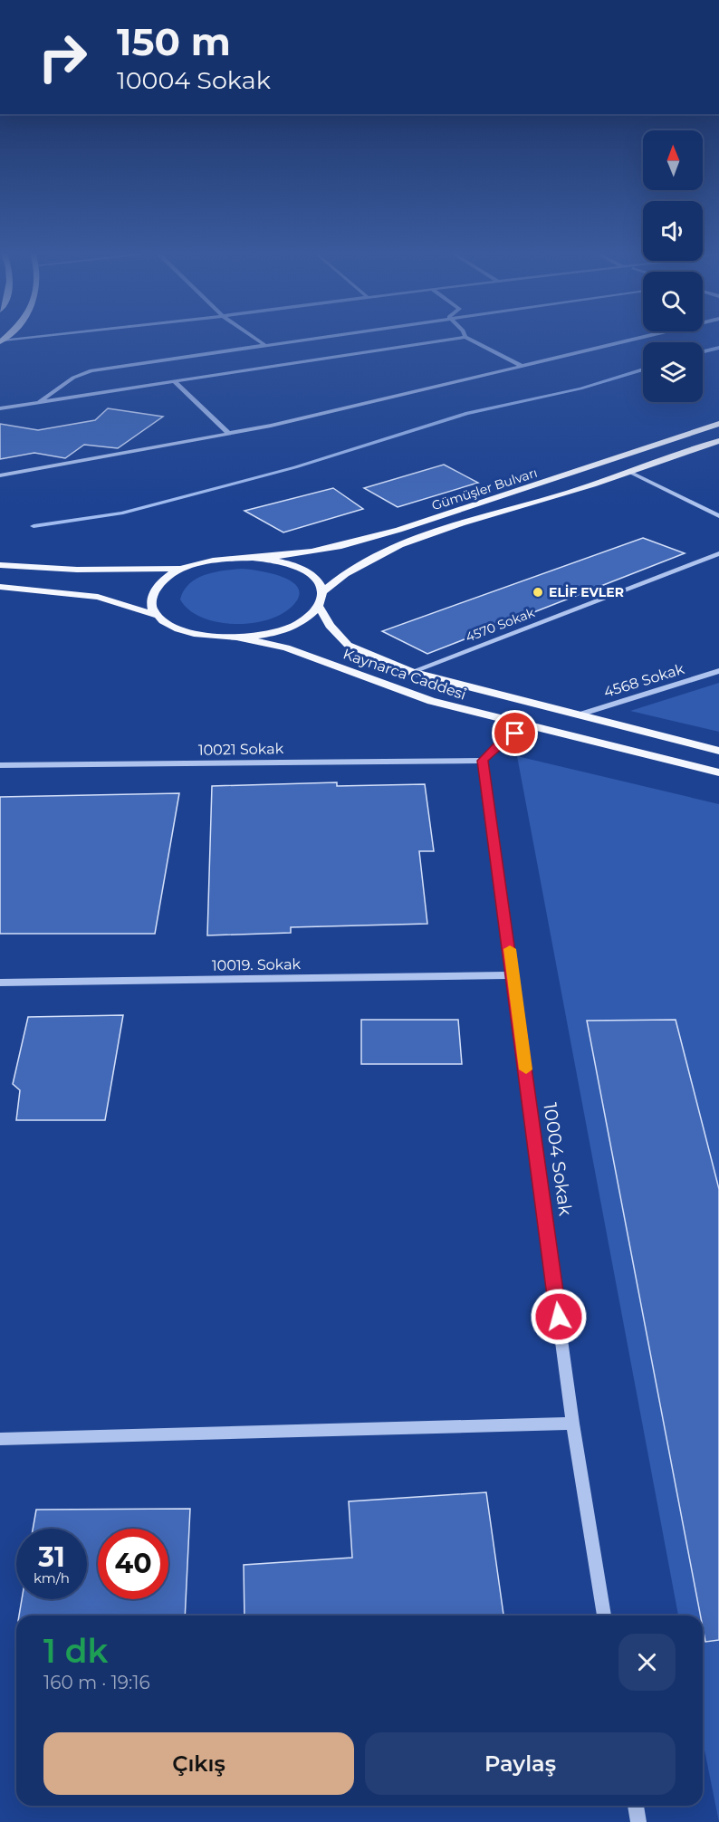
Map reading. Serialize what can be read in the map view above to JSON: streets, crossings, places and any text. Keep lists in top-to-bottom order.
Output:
{
  "streets": {
    "main road": ["Gümüşler Bulvarı", "Kaynarca Caddesi"],
    "street": [
      "4570 Sokak",
      "4568 Sokak",
      "10021 Sokak",
      "10019. Sokak",
      "10004 Sokak"
    ]
  },
  "crossings": [
    ["4570 Sokak", "Kaynarca Caddesi"],
    ["Kaynarca Caddesi", "4568 Sokak"],
    ["10021 Sokak", "10004 Sokak"],
    ["10019. Sokak", "10004 Sokak"]
  ],
  "places": ["ELİF EVLER"],
  "north": "top",
  "page": {
    "turn": ["150 m", "10004 Sokak"],
    "speed": "31 km/h",
    "limit": "40",
    "heading": ["1 dk", "160 m · 19:16"],
    "buttons": ["Çıkış", "Paylaş"]
  }
}
